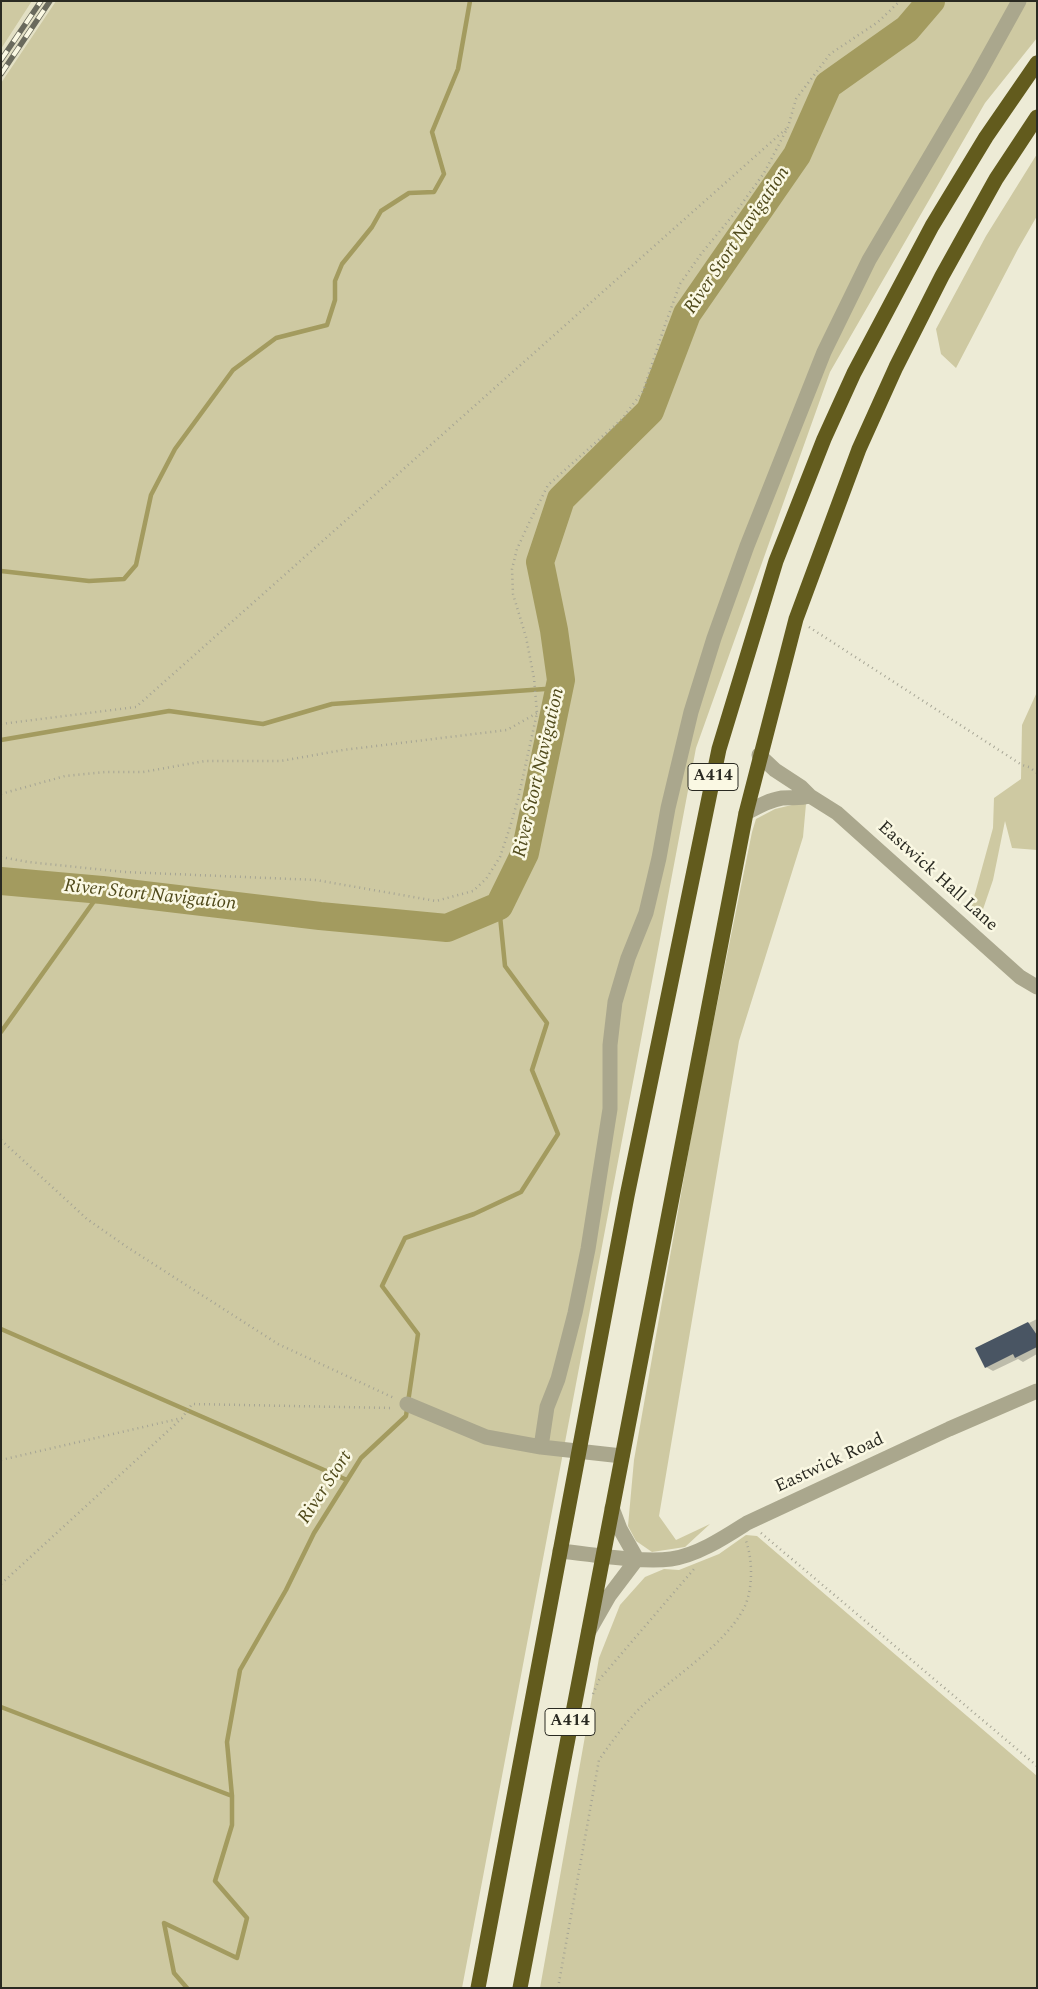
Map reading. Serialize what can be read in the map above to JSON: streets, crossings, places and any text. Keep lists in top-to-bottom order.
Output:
{
  "streets": {
    "highway": ["A414"],
    "street": ["Eastwick Hall Lane", "Eastwick Road"]
  },
  "crossings": [
    ["A414", "Eastwick Hall Lane"],
    ["A414", "Eastwick Road"]
  ],
  "water": ["River Stort Navigation", "River Stort"]
}
